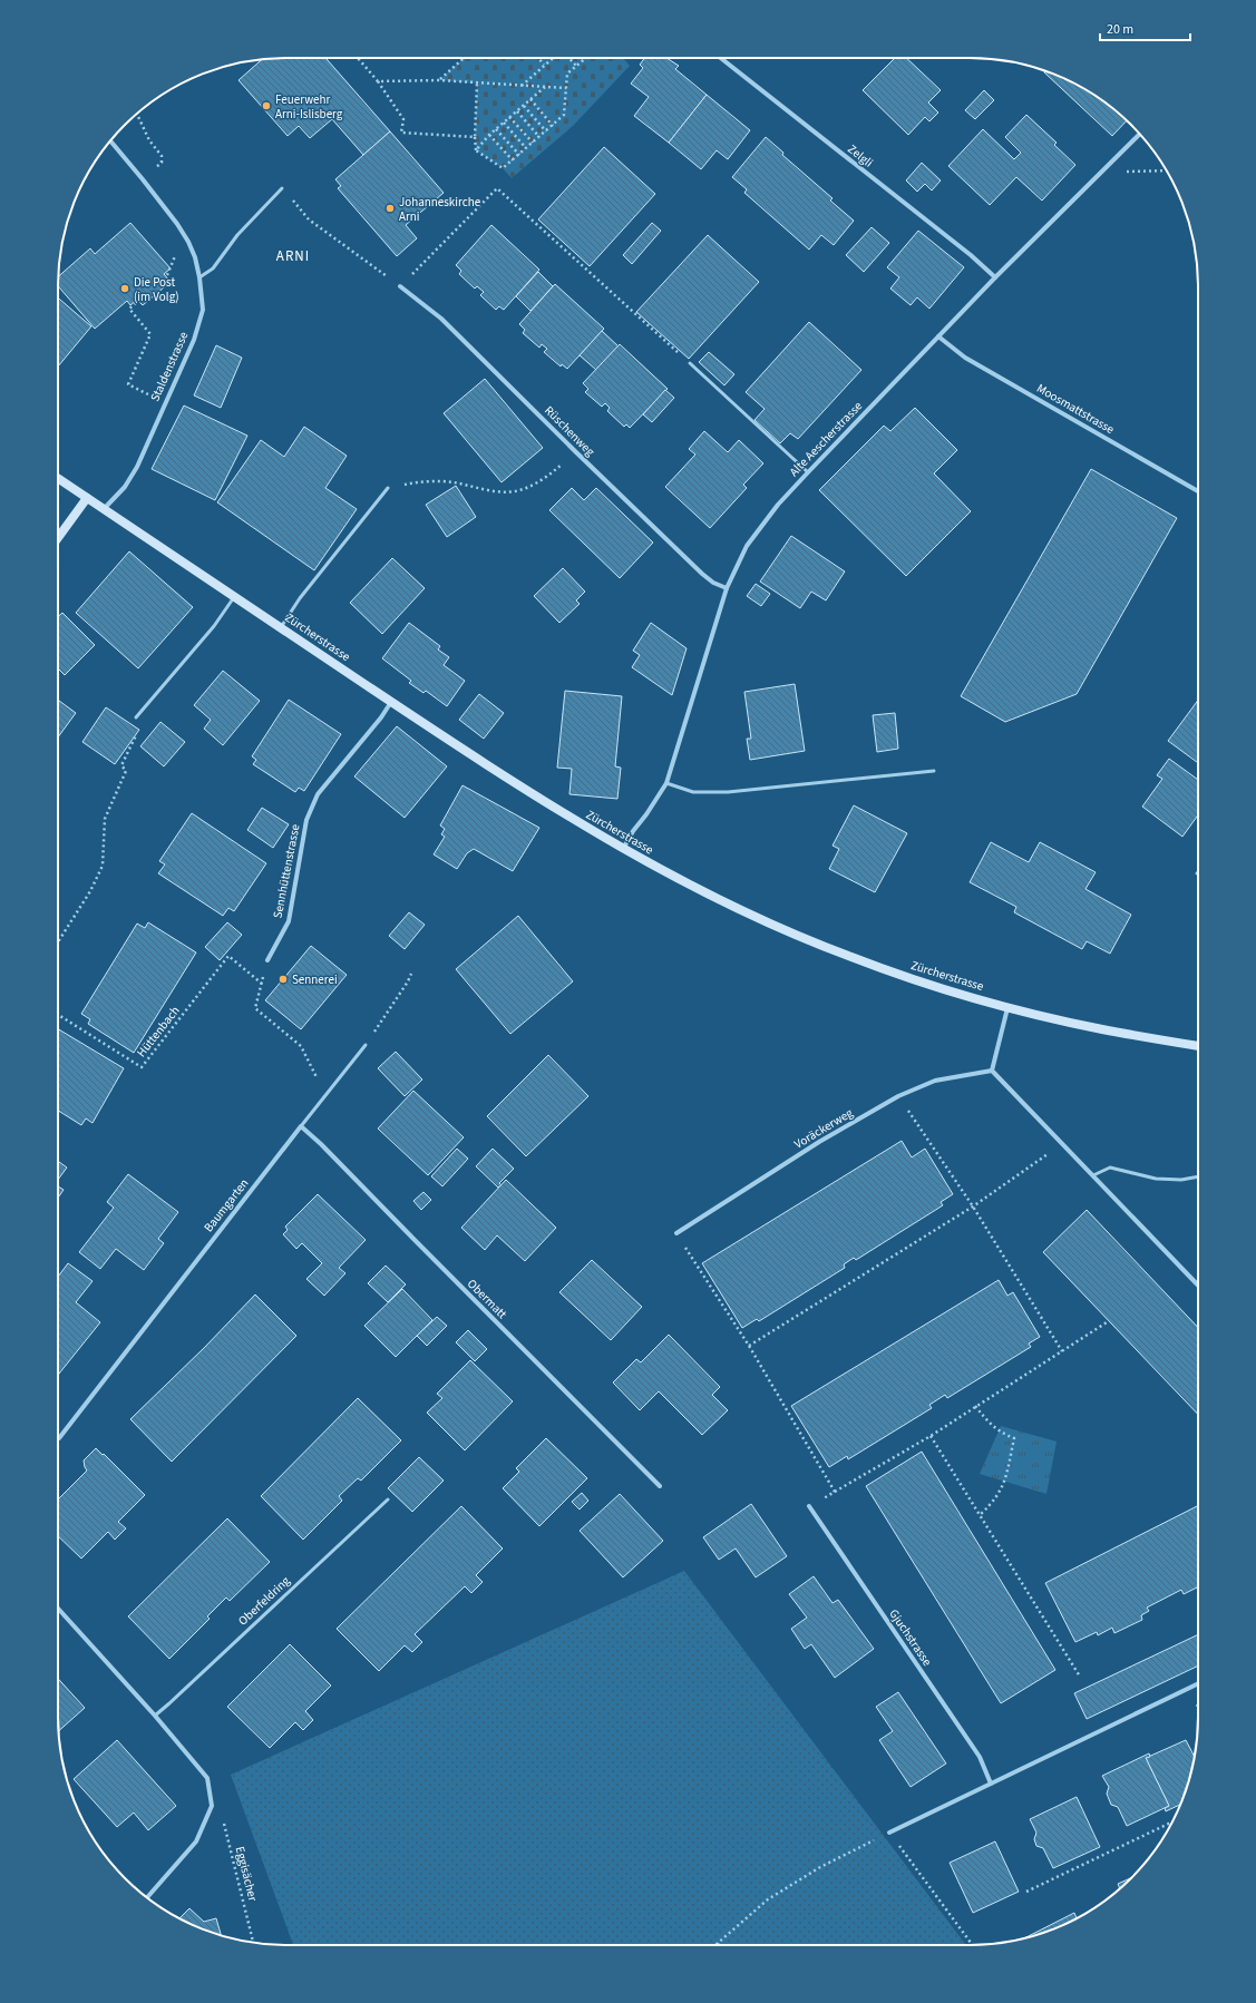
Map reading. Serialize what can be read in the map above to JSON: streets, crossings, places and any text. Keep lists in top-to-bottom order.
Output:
{
  "streets": {
    "street": [
      "Zelgli",
      "Staldenstrasse",
      "Moosmattstrasse",
      "Rüschenweg",
      "Alte Aescherstrasse",
      "Zürcherstrasse",
      "Sennhüttenstrasse",
      "Voräckerweg",
      "Baumgarten",
      "Obermatt",
      "Gjuchstrasse"
    ],
    "lane": ["Oberfeldring"],
    "path": ["Hüttenbach", "Eggisächer"]
  },
  "crossings": [
    ["Zelgli", "Alte Aescherstrasse"],
    ["Staldenstrasse", "Zürcherstrasse"],
    ["Moosmattstrasse", "Alte Aescherstrasse"],
    ["Rüschenweg", "Alte Aescherstrasse"],
    ["Alte Aescherstrasse", "Zürcherstrasse"],
    ["Zürcherstrasse", "Sennhüttenstrasse"],
    ["Baumgarten", "Obermatt"]
  ],
  "districts": ["ARNI"],
  "places": [
    "Feuerwehr Arni-Islisberg",
    "Johanneskirche Arni",
    "Die Post (im Volg)",
    "Sennerei"
  ],
  "scale_bar": "20 m"
}
